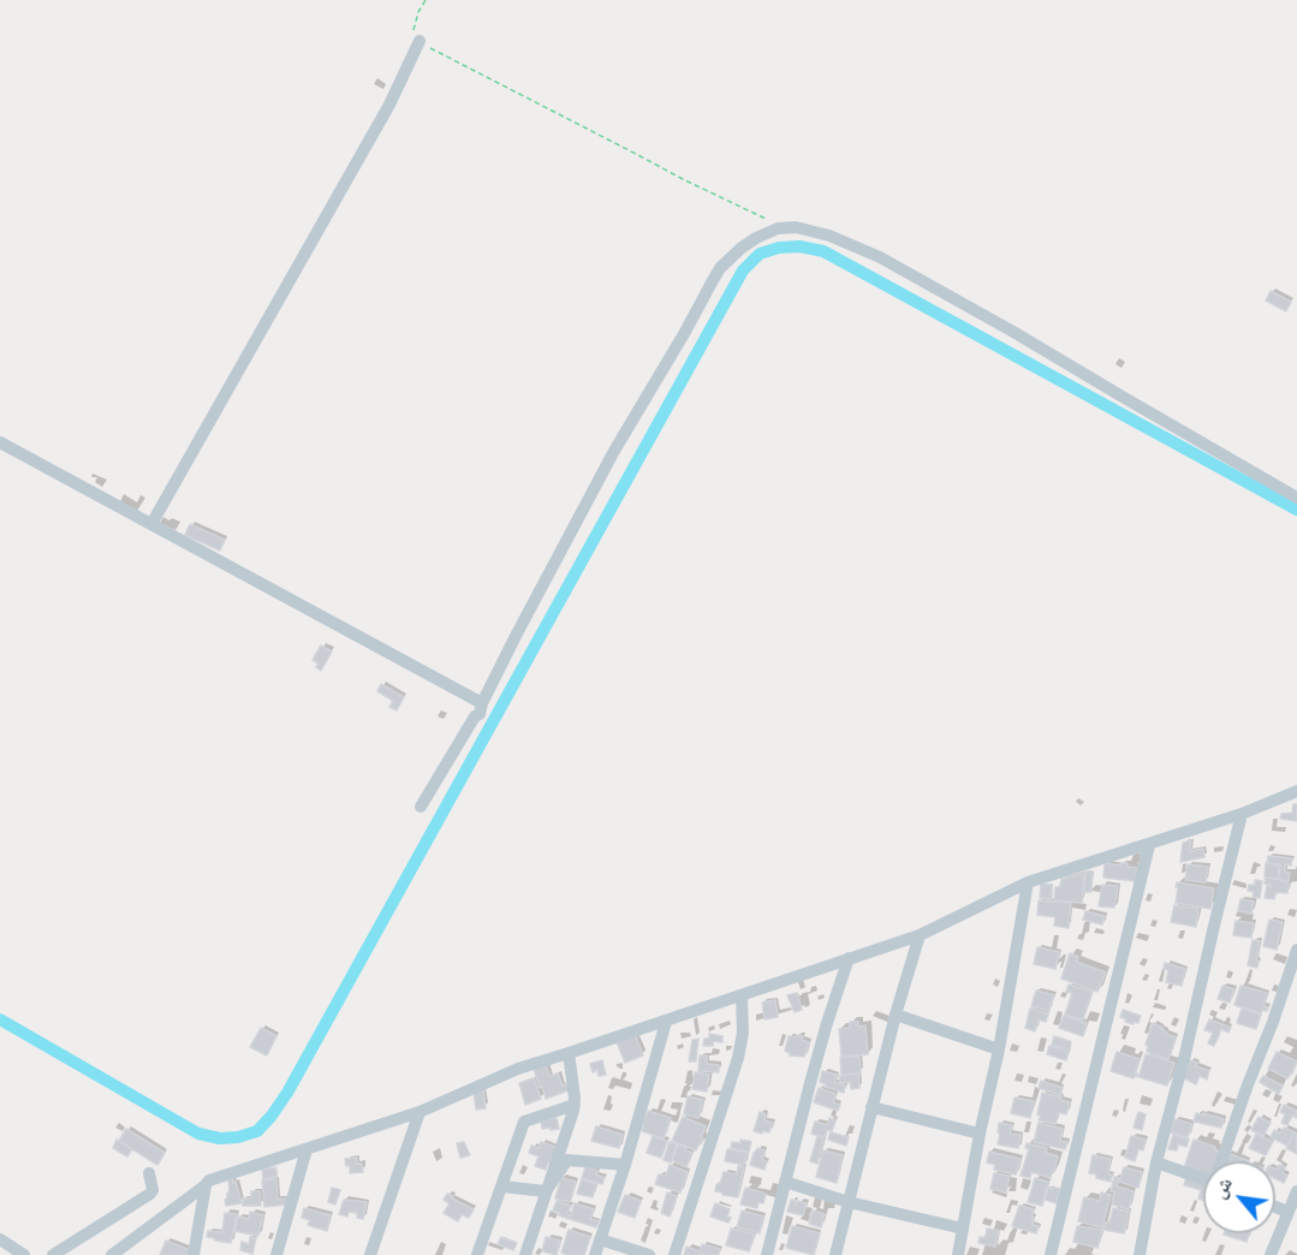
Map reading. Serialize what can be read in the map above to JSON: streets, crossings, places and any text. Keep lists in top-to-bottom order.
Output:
{
  "north": "top left"
}
